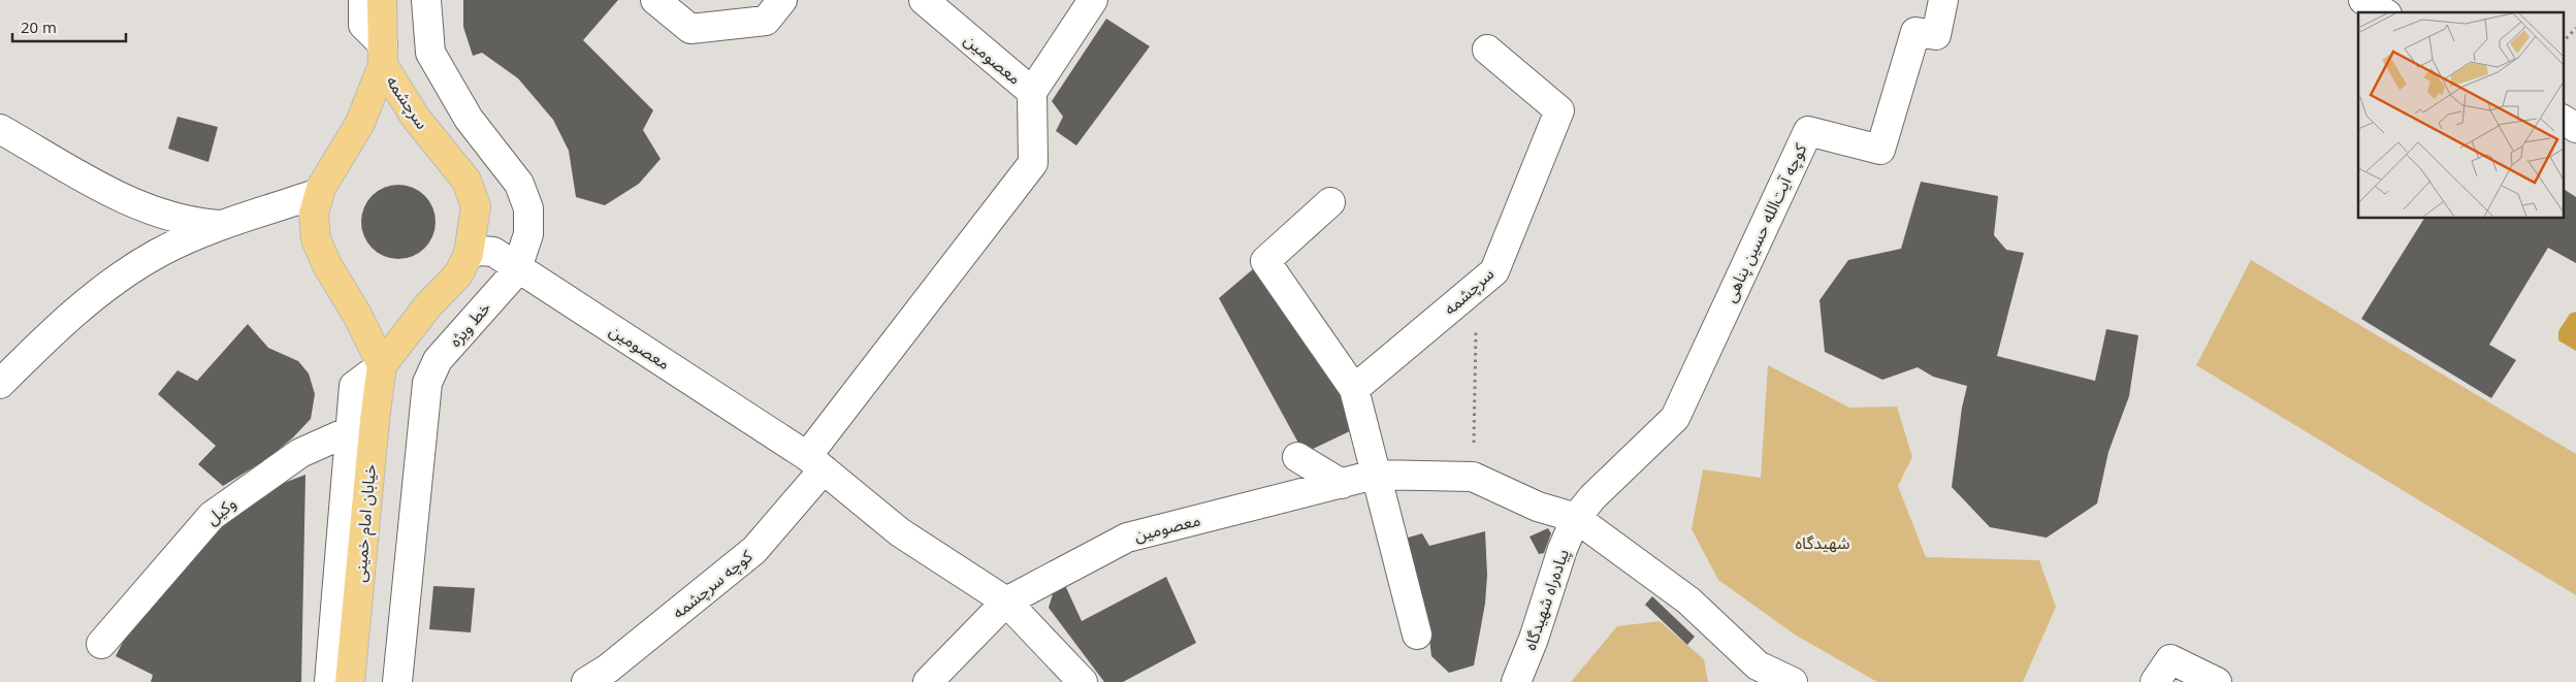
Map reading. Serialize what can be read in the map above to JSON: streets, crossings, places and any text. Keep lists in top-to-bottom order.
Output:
{
  "streets": {
    "main road": ["سرچشمه", "خیابان امام خمینی"],
    "street": [
      "معصومین",
      "کوچه آیت‌الله حسین پناهی",
      "خط ویژه",
      "وکیل",
      "کوچه سرچشمه",
      "پیاده‌راه شهیدگاه"
    ]
  },
  "crossings": [
    ["معصومین", "سرچشمه"],
    ["معصومین", "کوچه آیت‌الله حسین پناهی"],
    ["معصومین", "خط ویژه"],
    ["معصومین", "کوچه سرچشمه"],
    ["معصومین", "پیاده‌راه شهیدگاه"],
    ["سرچشمه", "خیابان امام خمینی"],
    ["کوچه آیت‌الله حسین پناهی", "پیاده‌راه شهیدگاه"],
    ["وکیل", "خیابان امام خمینی"]
  ],
  "parks": ["شهیدگاه"],
  "scale_bar": "20 m"
}
